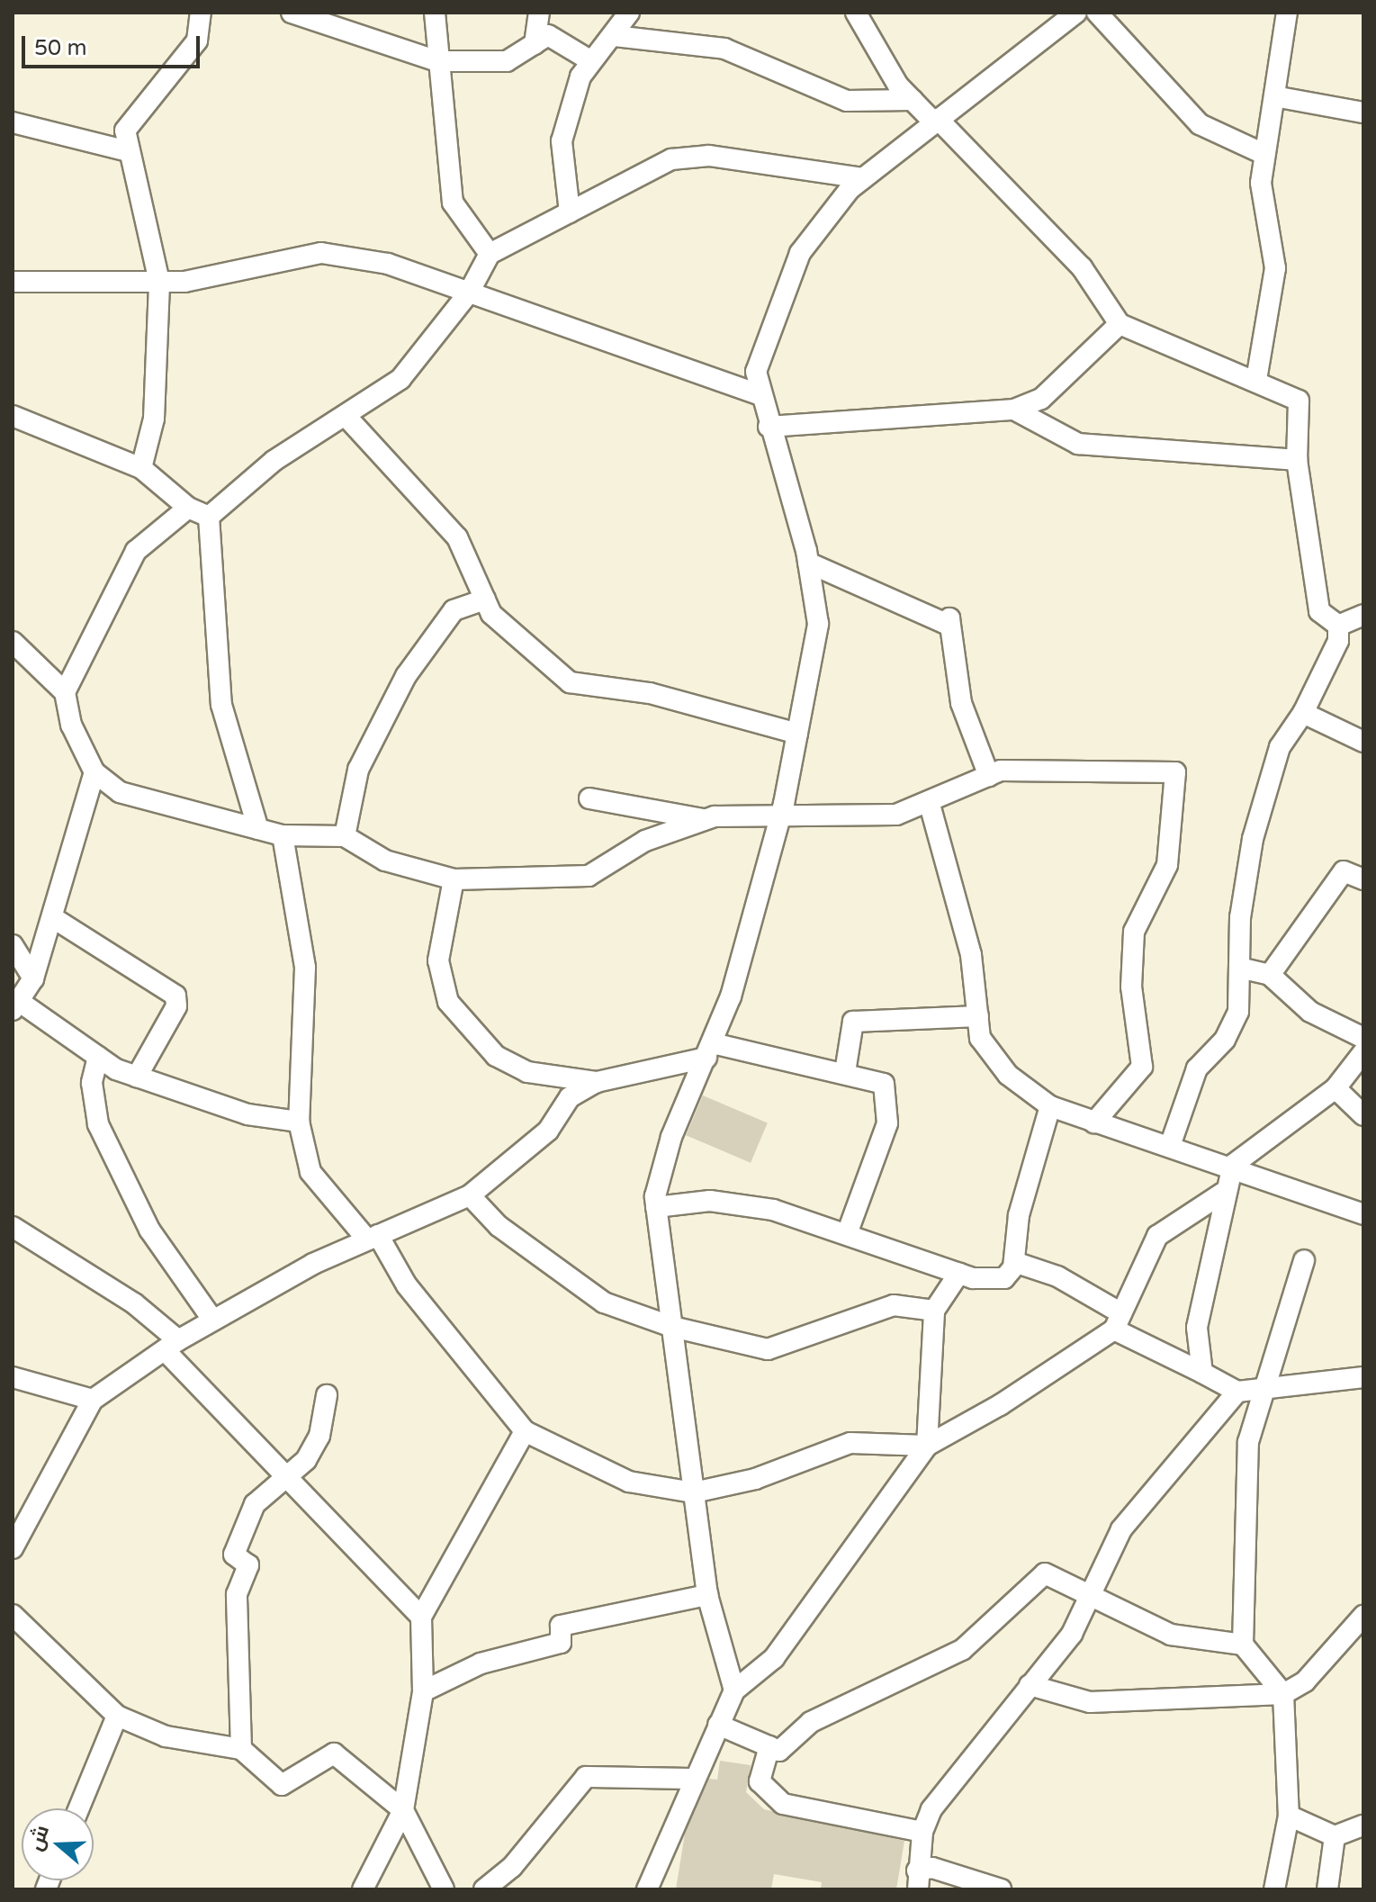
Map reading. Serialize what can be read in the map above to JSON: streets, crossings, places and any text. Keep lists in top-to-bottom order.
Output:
{
  "scale_bar": "50 m",
  "north": "left"
}
